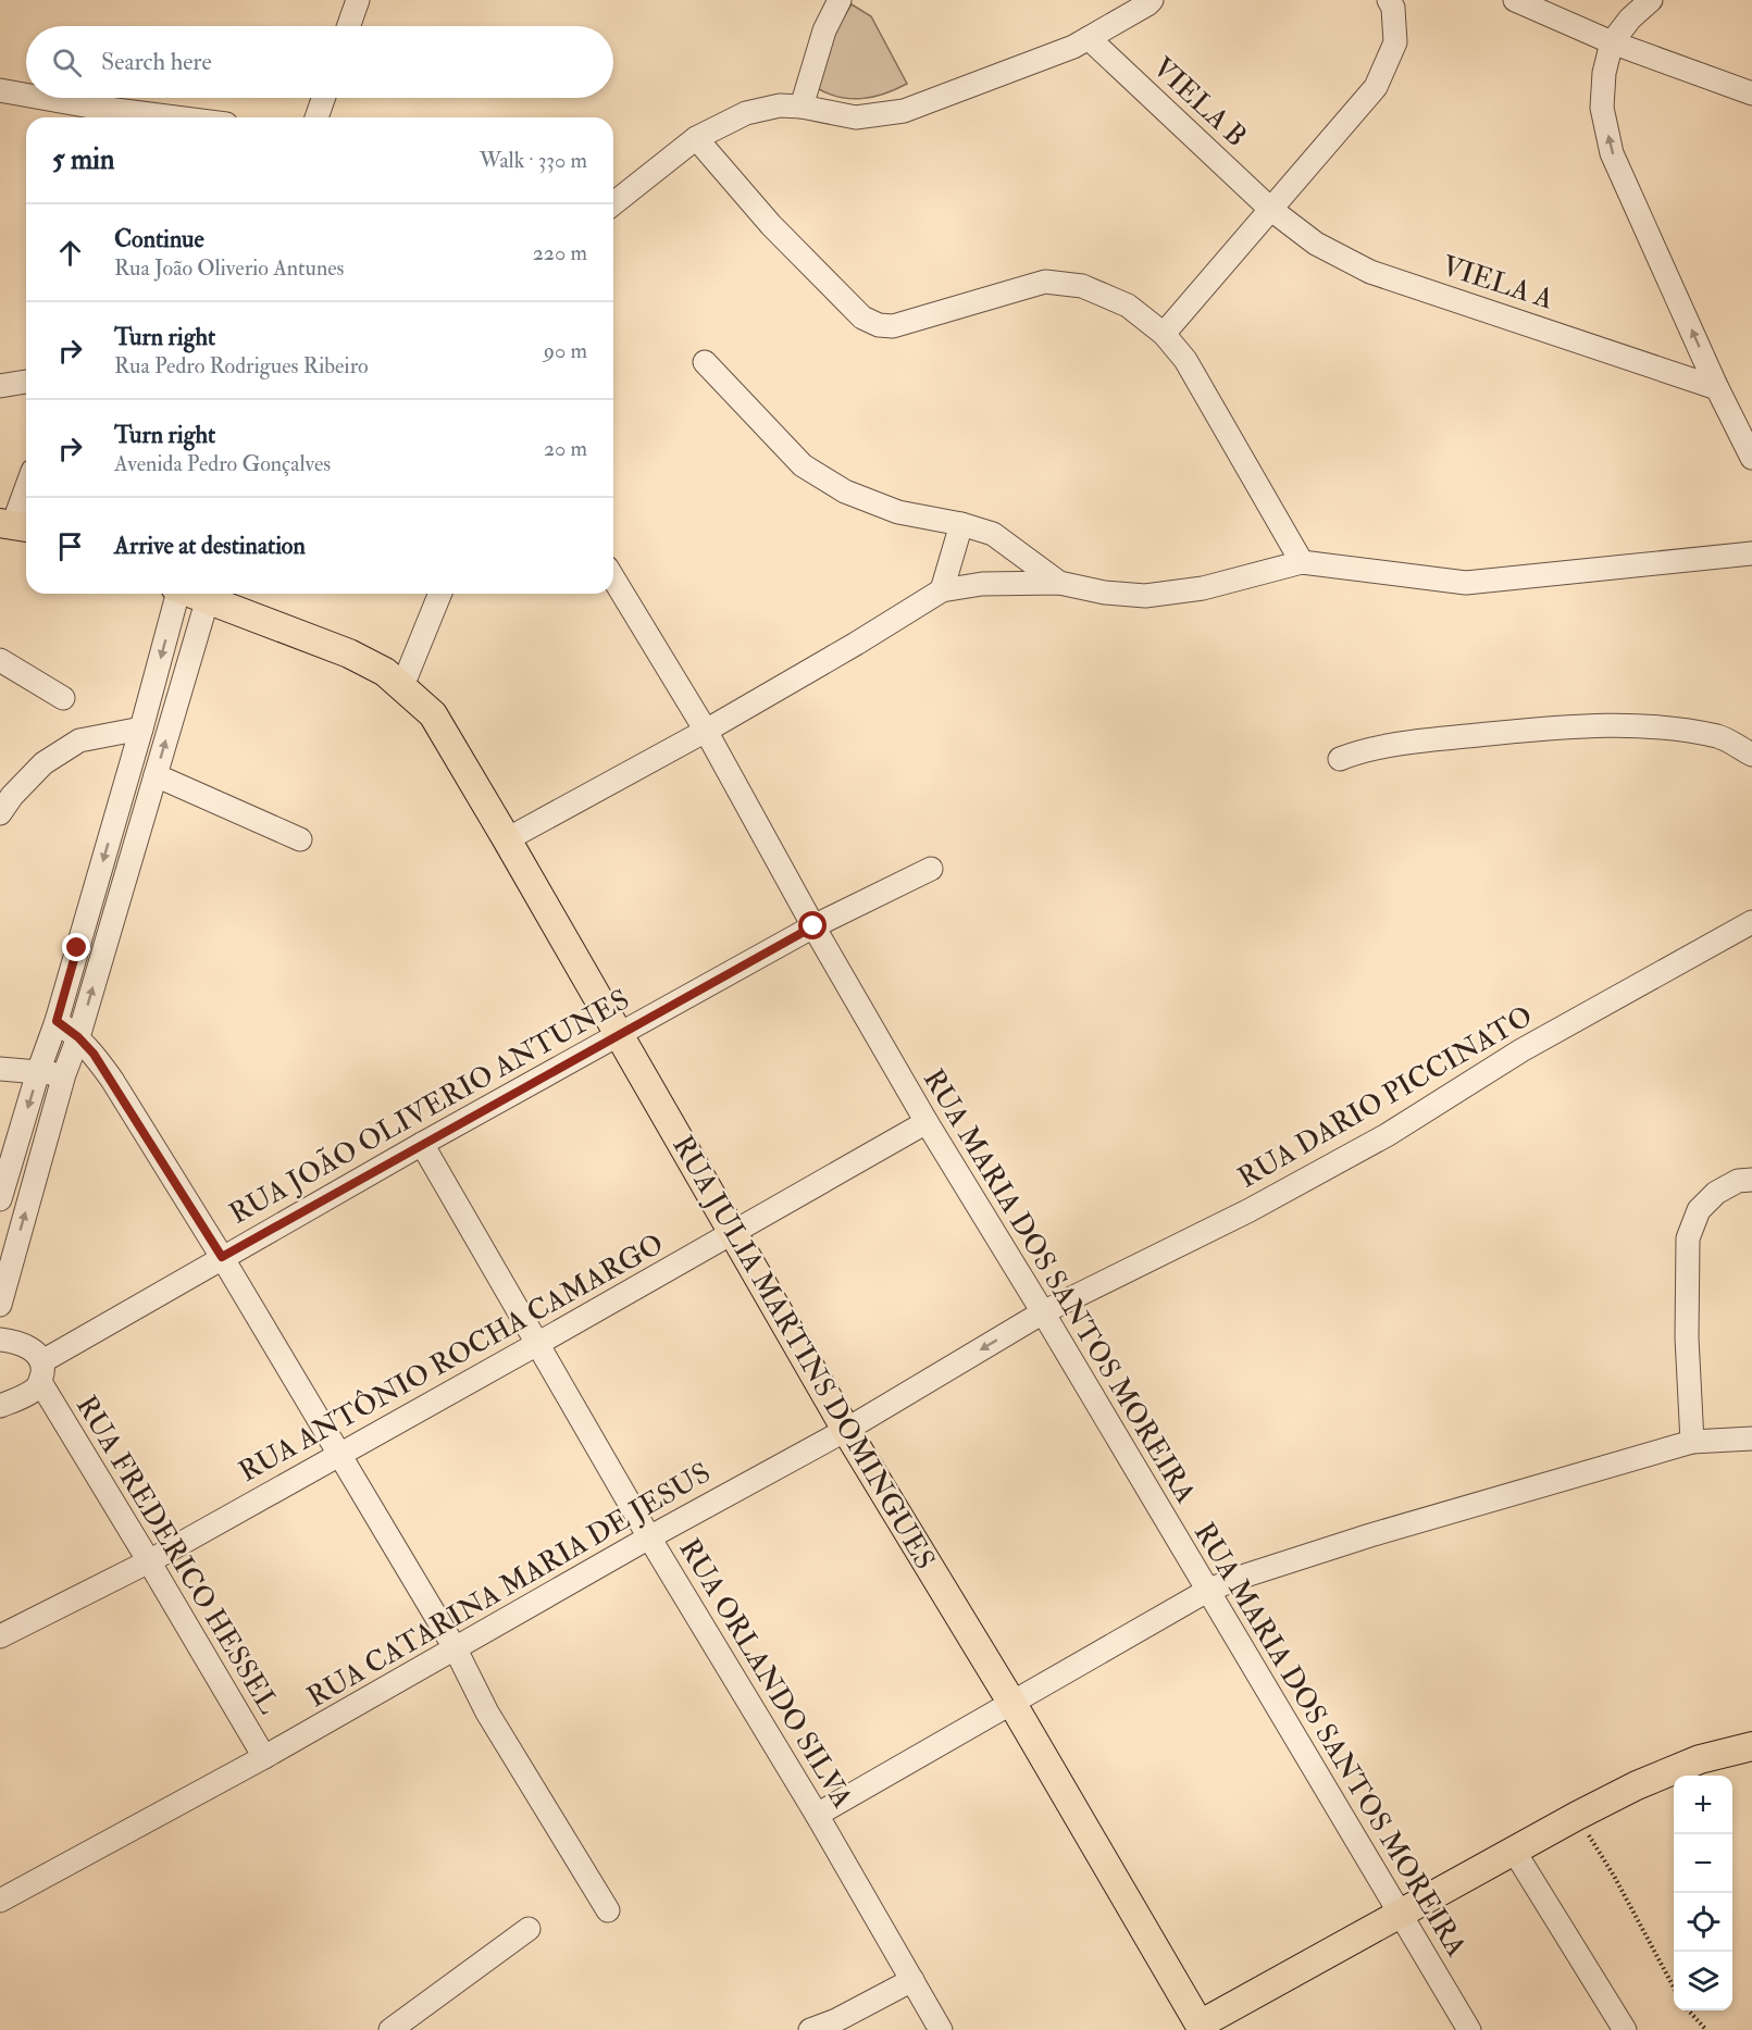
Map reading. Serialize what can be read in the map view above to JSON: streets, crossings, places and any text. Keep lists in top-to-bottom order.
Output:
{
  "streets": {
    "main road": ["RUA JULIA MARTINS DOMINGUES"],
    "street": [
      "VIELA B",
      "VIELA A",
      "RUA DARIO PICCINATO",
      "RUA JOÃO OLIVERIO ANTUNES",
      "RUA MARIA DOS SANTOS MOREIRA",
      "RUA ANTÔNIO ROCHA CAMARGO",
      "RUA FREDERICO HESSEL",
      "RUA CATARINA MARIA DE JESUS",
      "RUA ORLANDO SILVA"
    ]
  },
  "crossings": [
    ["VIELA B", "VIELA A"],
    ["RUA DARIO PICCINATO", "RUA MARIA DOS SANTOS MOREIRA"],
    ["RUA DARIO PICCINATO", "RUA CATARINA MARIA DE JESUS"],
    ["RUA JOÃO OLIVERIO ANTUNES", "RUA MARIA DOS SANTOS MOREIRA"],
    ["RUA JOÃO OLIVERIO ANTUNES", "RUA JULIA MARTINS DOMINGUES"],
    ["RUA JOÃO OLIVERIO ANTUNES", "RUA FREDERICO HESSEL"],
    ["RUA JOÃO OLIVERIO ANTUNES", "RUA ORLANDO SILVA"],
    ["RUA MARIA DOS SANTOS MOREIRA", "RUA ANTÔNIO ROCHA CAMARGO"],
    ["RUA MARIA DOS SANTOS MOREIRA", "RUA CATARINA MARIA DE JESUS"],
    ["RUA JULIA MARTINS DOMINGUES", "RUA ANTÔNIO ROCHA CAMARGO"],
    ["RUA JULIA MARTINS DOMINGUES", "RUA CATARINA MARIA DE JESUS"],
    ["RUA ANTÔNIO ROCHA CAMARGO", "RUA FREDERICO HESSEL"],
    ["RUA ANTÔNIO ROCHA CAMARGO", "RUA ORLANDO SILVA"],
    ["RUA FREDERICO HESSEL", "RUA CATARINA MARIA DE JESUS"],
    ["RUA CATARINA MARIA DE JESUS", "RUA ORLANDO SILVA"]
  ],
  "page": {
    "search": "Search here",
    "heading": ["5 min", "Walk · 330 m"],
    "list": [
      ["Continue", "Rua João Oliverio Antunes", "220 m"],
      ["Turn right", "Rua Pedro Rodrigues Ribeiro", "90 m"],
      ["Turn right", "Avenida Pedro Gonçalves", "20 m"],
      "Arrive at destination"
    ],
    "map_buttons": ["+", "−"]
  }
}
